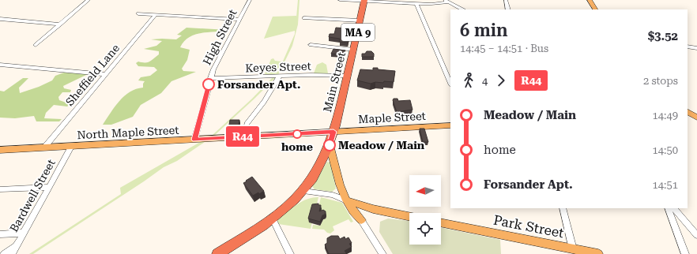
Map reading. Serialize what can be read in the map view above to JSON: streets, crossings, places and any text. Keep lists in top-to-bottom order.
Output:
{
  "streets": {
    "highway": ["MA 9", "Main Street"],
    "main road": ["Maple Street", "North Maple Street", "Park Street"],
    "street": [
      "High Street",
      "Keyes Street",
      "Sheffield Lane",
      "Bardwell Street"
    ]
  },
  "crossings": [
    ["MA 9", "Main Street"],
    ["MA 9", "Maple Street"],
    ["MA 9", "North Maple Street"],
    ["High Street", "Keyes Street"],
    ["High Street", "North Maple Street"],
    ["Keyes Street", "Main Street"],
    ["Sheffield Lane", "North Maple Street"],
    ["Main Street", "Maple Street"],
    ["Main Street", "North Maple Street"],
    ["Maple Street", "North Maple Street"],
    ["North Maple Street", "Bardwell Street"]
  ],
  "places": ["Forsander Apt.", "home", "Meadow / Main"],
  "lines": ["bus line R44"],
  "north": "left",
  "page": {
    "on_map": "R44",
    "heading": ["6 min", "14:45 – 14:51 · Bus", "$3.52"],
    "legs": ["4", "R44", "2 stops"],
    "list": [
      {
        "name": "Meadow / Main",
        "value": "14:49"
      },
      {
        "name": "home",
        "value": "14:50"
      },
      {
        "name": "Forsander Apt.",
        "value": "14:51"
      }
    ]
  }
}
